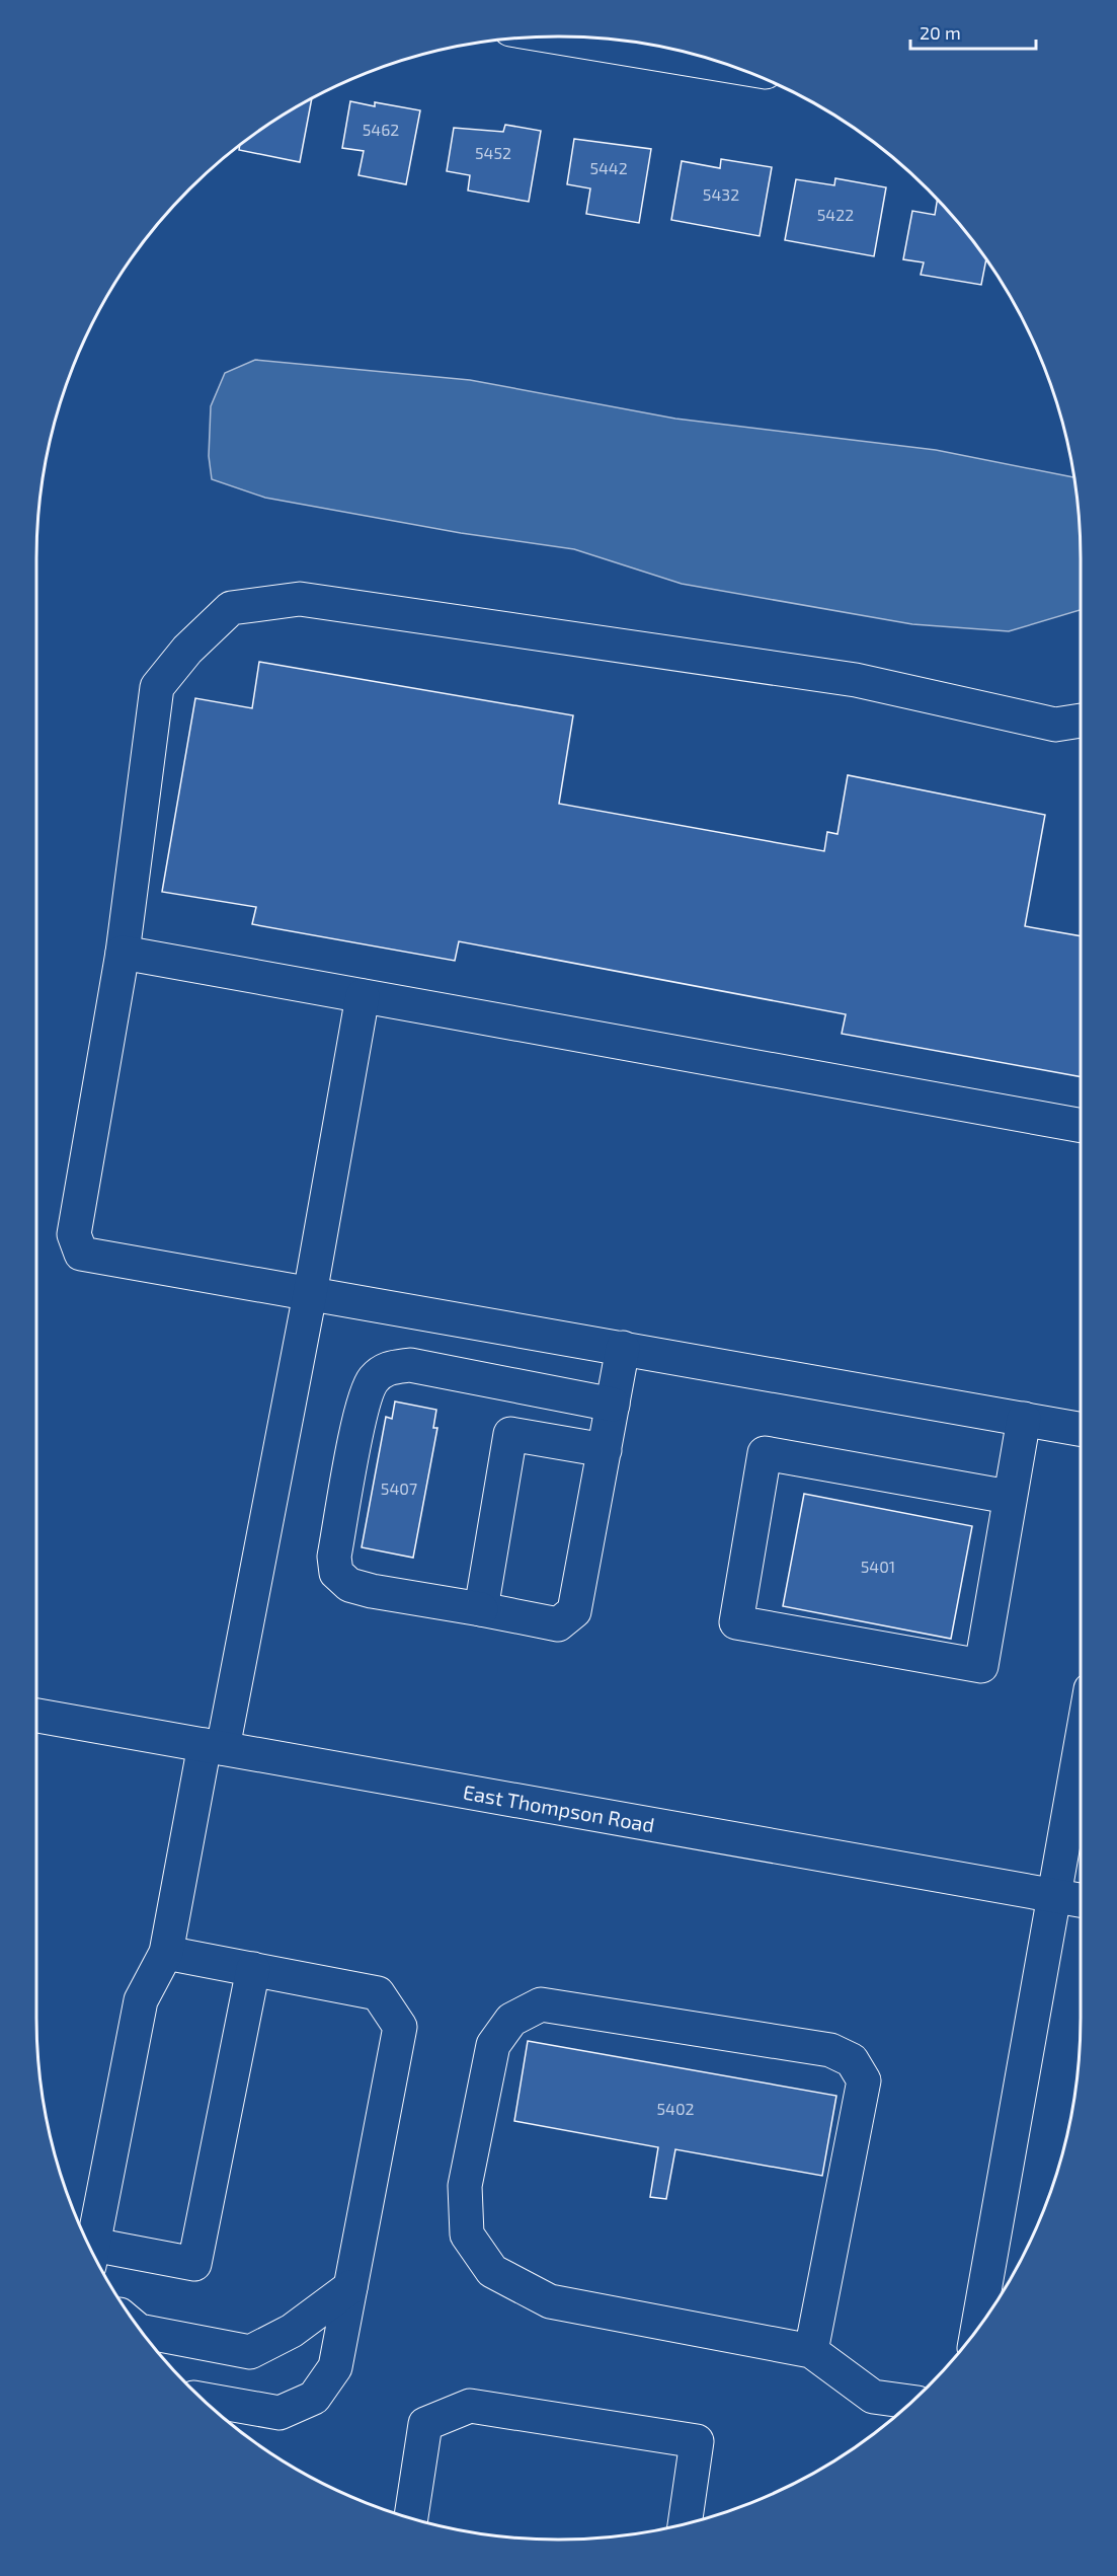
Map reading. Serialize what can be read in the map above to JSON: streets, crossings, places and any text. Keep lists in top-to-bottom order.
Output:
{
  "streets": {
    "main road": ["East Thompson Road"]
  },
  "house_numbers": [
    "5462",
    "5452",
    "5442",
    "5432",
    "5422",
    "5407",
    "5401",
    "5402"
  ],
  "scale_bar": "20 m"
}
